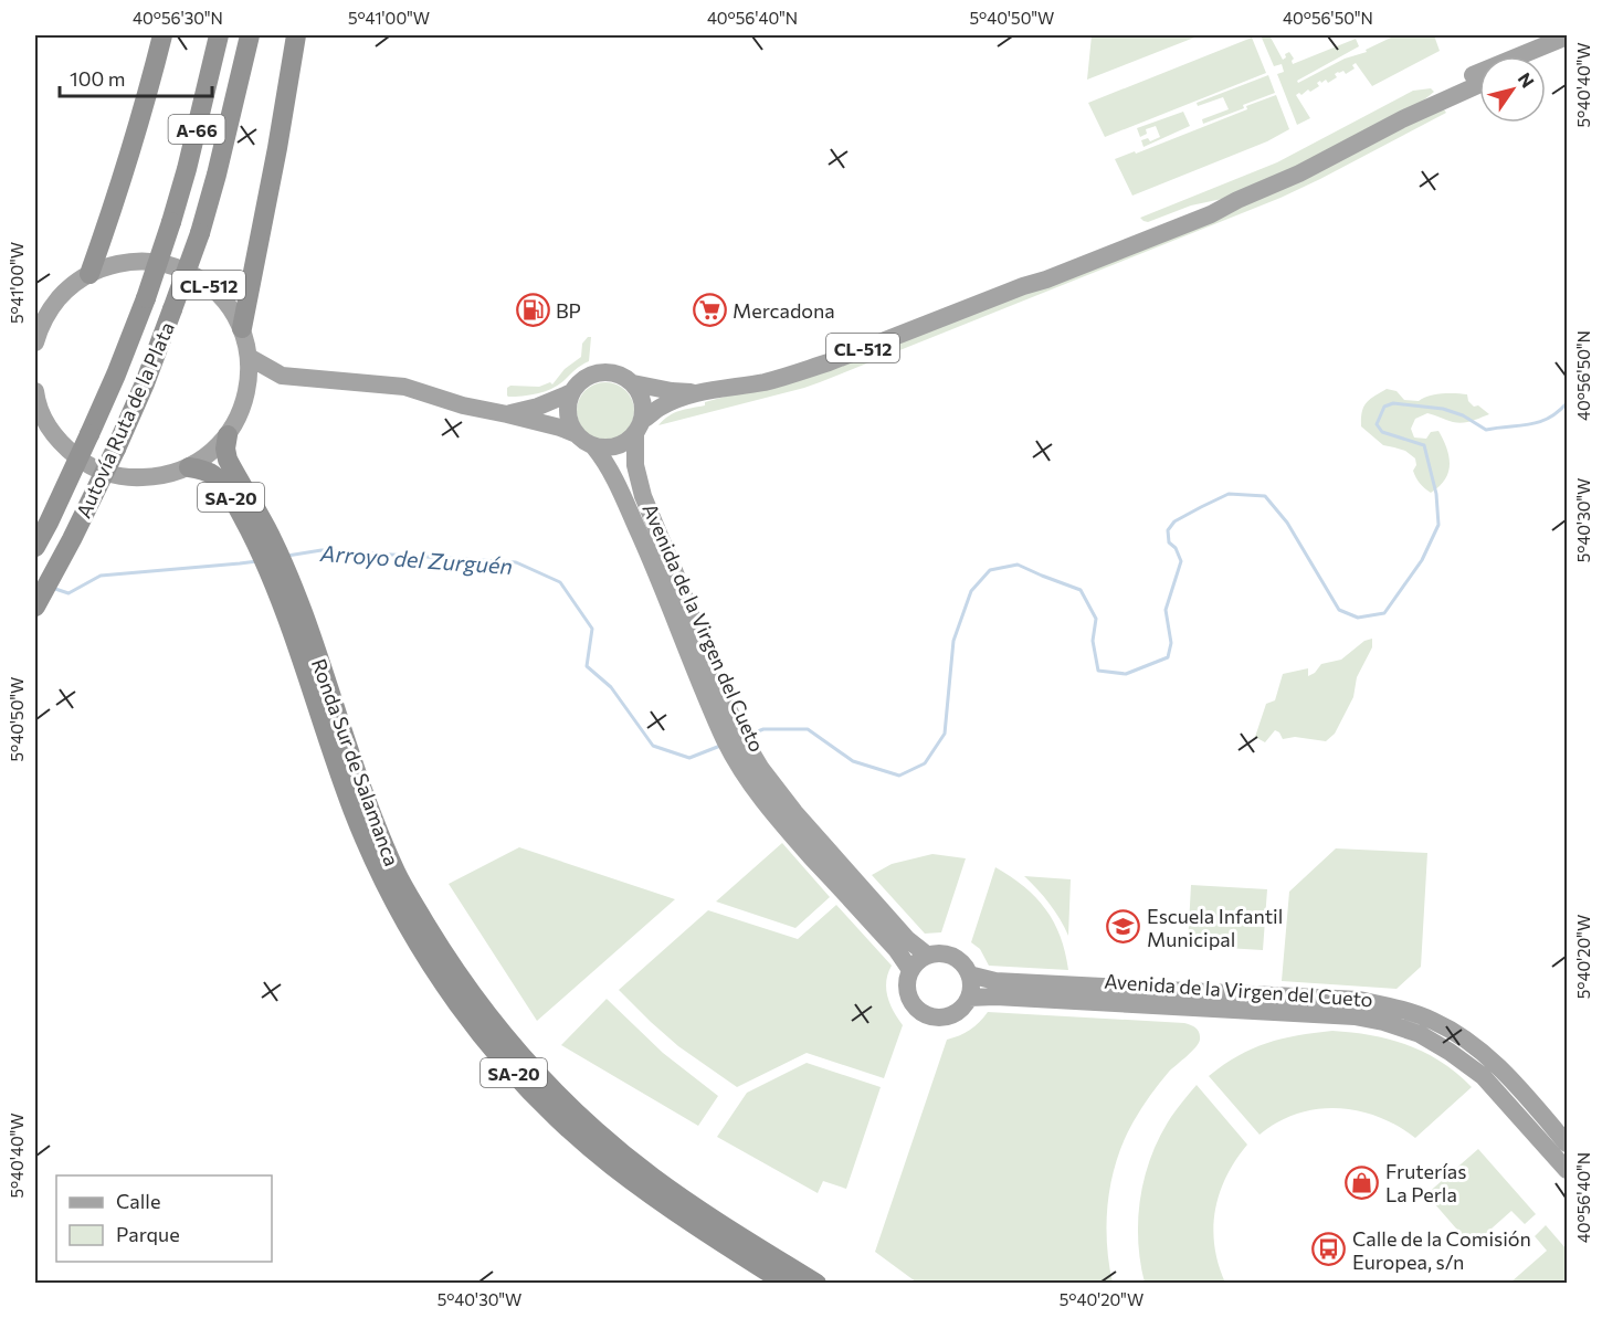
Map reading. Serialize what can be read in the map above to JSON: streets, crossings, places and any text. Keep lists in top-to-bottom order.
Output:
{
  "streets": {
    "highway": [
      "A-66",
      "Autovía Ruta de la Plata",
      "SA-20",
      "Ronda Sur de Salamanca"
    ],
    "main road": ["CL-512", "Avenida de la Virgen del Cueto"]
  },
  "crossings": [
    ["CL-512", "Avenida de la Virgen del Cueto"],
    ["CL-512", "Ronda Sur de Salamanca"]
  ],
  "water": ["Arroyo del Zurguén"],
  "places": {
    "fuel station": ["BP"],
    "supermarket": ["Mercadona"],
    "school or university": ["Escuela Infantil Municipal"],
    "shop": ["Fruterías La Perla"],
    "bus stop": ["Calle de la Comisión Europea, s/n"]
  },
  "legend": ["Calle", "Parque"],
  "scale_bar": "100 m",
  "north": "top right",
  "coordinates": [
    "40°56'30\"N",
    "5°41'00\"W",
    "40°56'40\"N",
    "5°40'50\"W",
    "40°56'50\"N",
    "5°40'40\"W",
    "5°40'30\"W",
    "5°40'20\"W"
  ]
}
